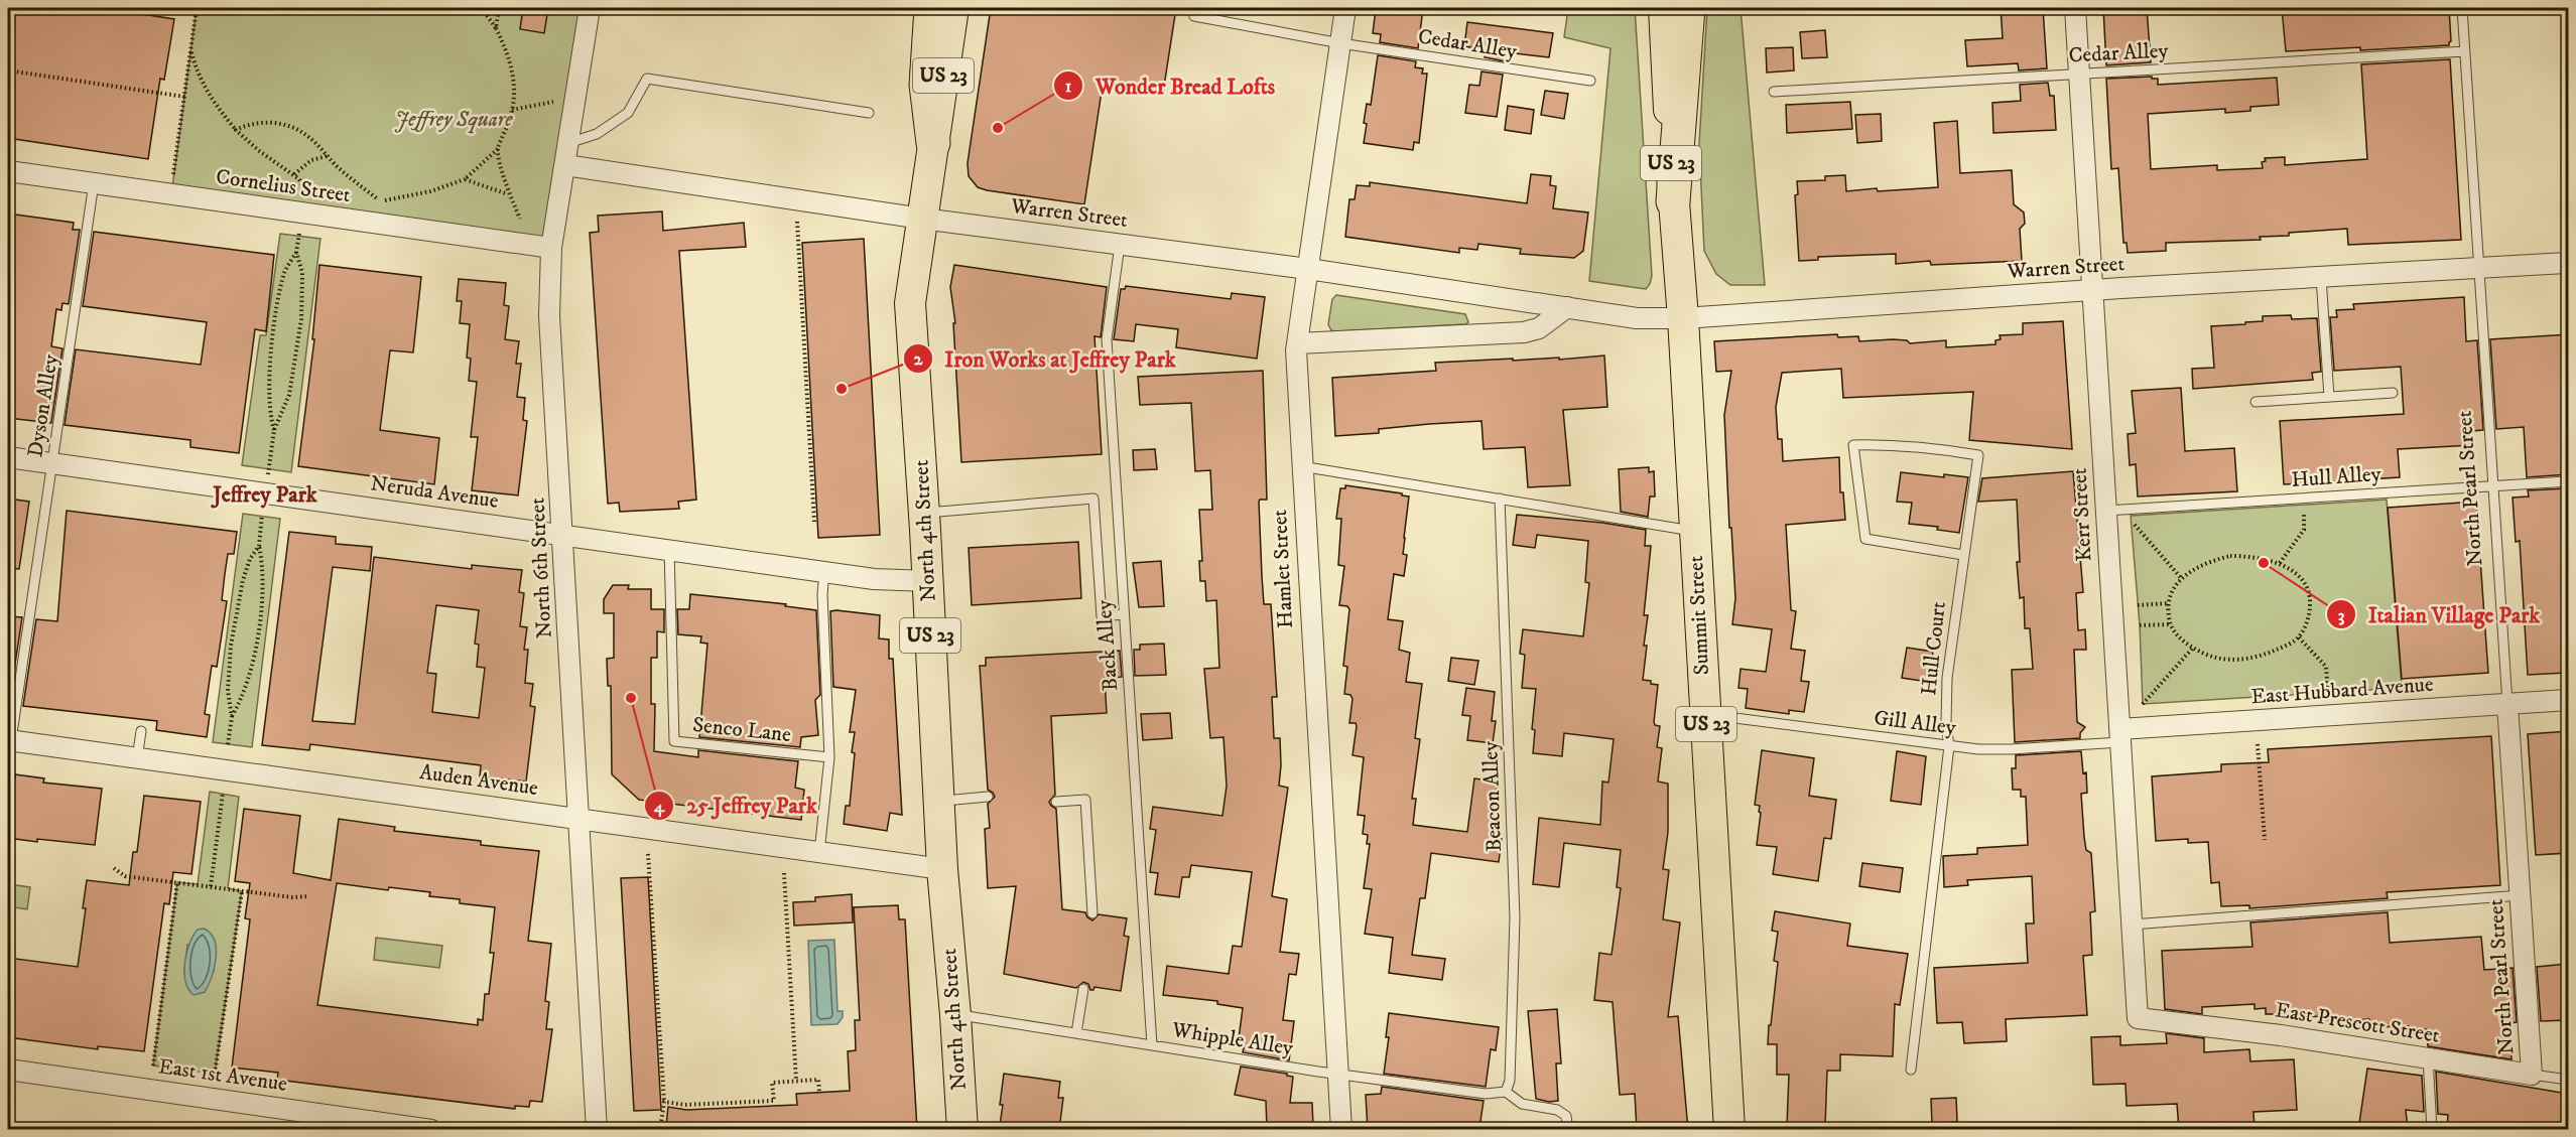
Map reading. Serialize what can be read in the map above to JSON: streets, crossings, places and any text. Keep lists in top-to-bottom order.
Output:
{
  "streets": {
    "main road": ["US 23", "North 4th Street", "Summit Street"],
    "street": [
      "Cornelius Street",
      "Warren Street",
      "North Pearl Street",
      "Neruda Avenue",
      "Kerr Street",
      "North 6th Street",
      "Hamlet Street",
      "East Hubbard Avenue",
      "Auden Avenue",
      "East Prescott Street",
      "East 1st Avenue"
    ],
    "lane": [
      "Cedar Alley",
      "Dyson Alley",
      "Hull Alley",
      "Back Alley",
      "Hull Court",
      "Gill Alley",
      "Senco Lane",
      "Beacon Alley",
      "Whipple Alley"
    ]
  },
  "crossings": [
    ["Cedar Alley", "North Pearl Street"],
    ["Cedar Alley", "Kerr Street"],
    ["Cedar Alley", "Hamlet Street"],
    ["US 23", "Warren Street"],
    ["US 23", "Summit Street"],
    ["Cornelius Street", "Dyson Alley"],
    ["Cornelius Street", "North 6th Street"],
    ["Warren Street", "North Pearl Street"],
    ["Warren Street", "Kerr Street"],
    ["Warren Street", "North 4th Street"],
    ["Warren Street", "North 6th Street"],
    ["Warren Street", "Hamlet Street"],
    ["Warren Street", "Summit Street"],
    ["Warren Street", "Back Alley"],
    ["Dyson Alley", "Neruda Avenue"],
    ["Dyson Alley", "Auden Avenue"],
    ["Hull Alley", "North Pearl Street"],
    ["Hull Alley", "Kerr Street"],
    ["North Pearl Street", "East Hubbard Avenue"],
    ["North Pearl Street", "East Prescott Street"],
    ["Neruda Avenue", "North 4th Street"],
    ["Neruda Avenue", "North 6th Street"],
    ["Neruda Avenue", "Senco Lane"],
    ["Kerr Street", "East Hubbard Avenue"],
    ["Kerr Street", "Gill Alley"],
    ["Kerr Street", "East Prescott Street"],
    ["North 4th Street", "Auden Avenue"],
    ["North 4th Street", "Whipple Alley"],
    ["North 6th Street", "Auden Avenue"],
    ["Hamlet Street", "Whipple Alley"],
    ["Summit Street", "Gill Alley"],
    ["Back Alley", "Whipple Alley"],
    ["Hull Court", "Gill Alley"],
    ["East Hubbard Avenue", "Gill Alley"],
    ["Beacon Alley", "Whipple Alley"]
  ],
  "districts": ["Jeffrey Park"],
  "parks": ["Jeffrey Square"],
  "places": [
    "Wonder Bread Lofts",
    "Iron Works at Jeffrey Park",
    "Italian Village Park",
    "25 Jeffrey Park"
  ]
}
